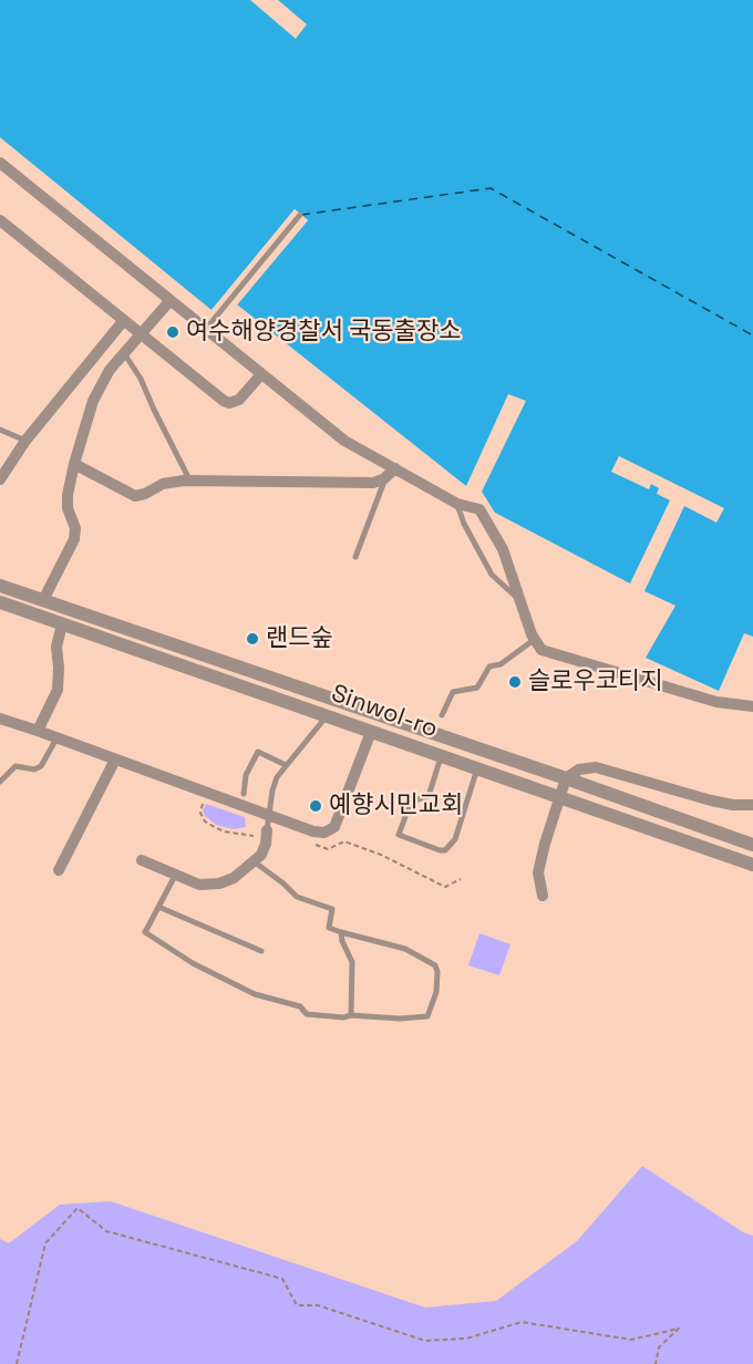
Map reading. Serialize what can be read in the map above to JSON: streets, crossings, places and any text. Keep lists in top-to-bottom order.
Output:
{
  "streets": {
    "street": ["Sinwol-ro"]
  },
  "places": [
    "여수해양경찰서 국동출장소",
    "랜드숲",
    "슬로우코티지",
    "예향시민교회"
  ]
}
